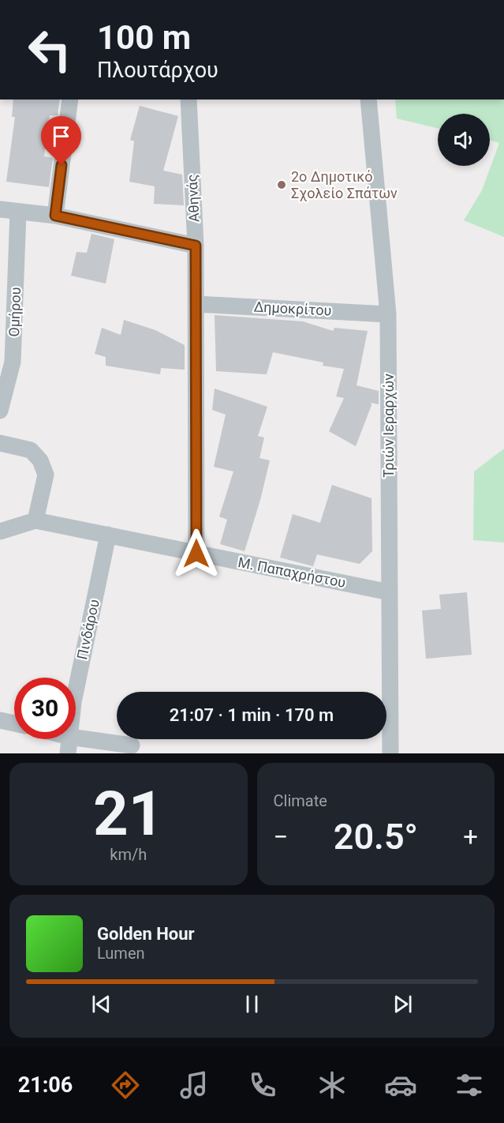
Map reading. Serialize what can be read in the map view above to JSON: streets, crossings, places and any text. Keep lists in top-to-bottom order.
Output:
{
  "streets": {
    "street": [
      "Αθηνάς",
      "Δημοκρίτου",
      "Ομήρου",
      "Τριών Ιεραρχών",
      "Μ. Παπαχρήστου",
      "Πινδάρου"
    ]
  },
  "crossings": [
    ["Αθηνάς", "Δημοκρίτου"],
    ["Αθηνάς", "Μ. Παπαχρήστου"],
    ["Δημοκρίτου", "Τριών Ιεραρχών"],
    ["Τριών Ιεραρχών", "Μ. Παπαχρήστου"],
    ["Μ. Παπαχρήστου", "Πινδάρου"]
  ],
  "places": ["2ο Δημοτικό Σχολείο Σπάτων"],
  "page": {
    "turn": ["100 m", "Πλουτάρχου"],
    "limit": "30",
    "trip": "21:07 · 1 min · 170 m",
    "tile": [
      ["21", "km/h"],
      "Climate"
    ],
    "heat": ["−", "20.5°", "+"],
    "song": ["Golden Hour", "Lumen"],
    "tabs": "21:06"
  }
}
